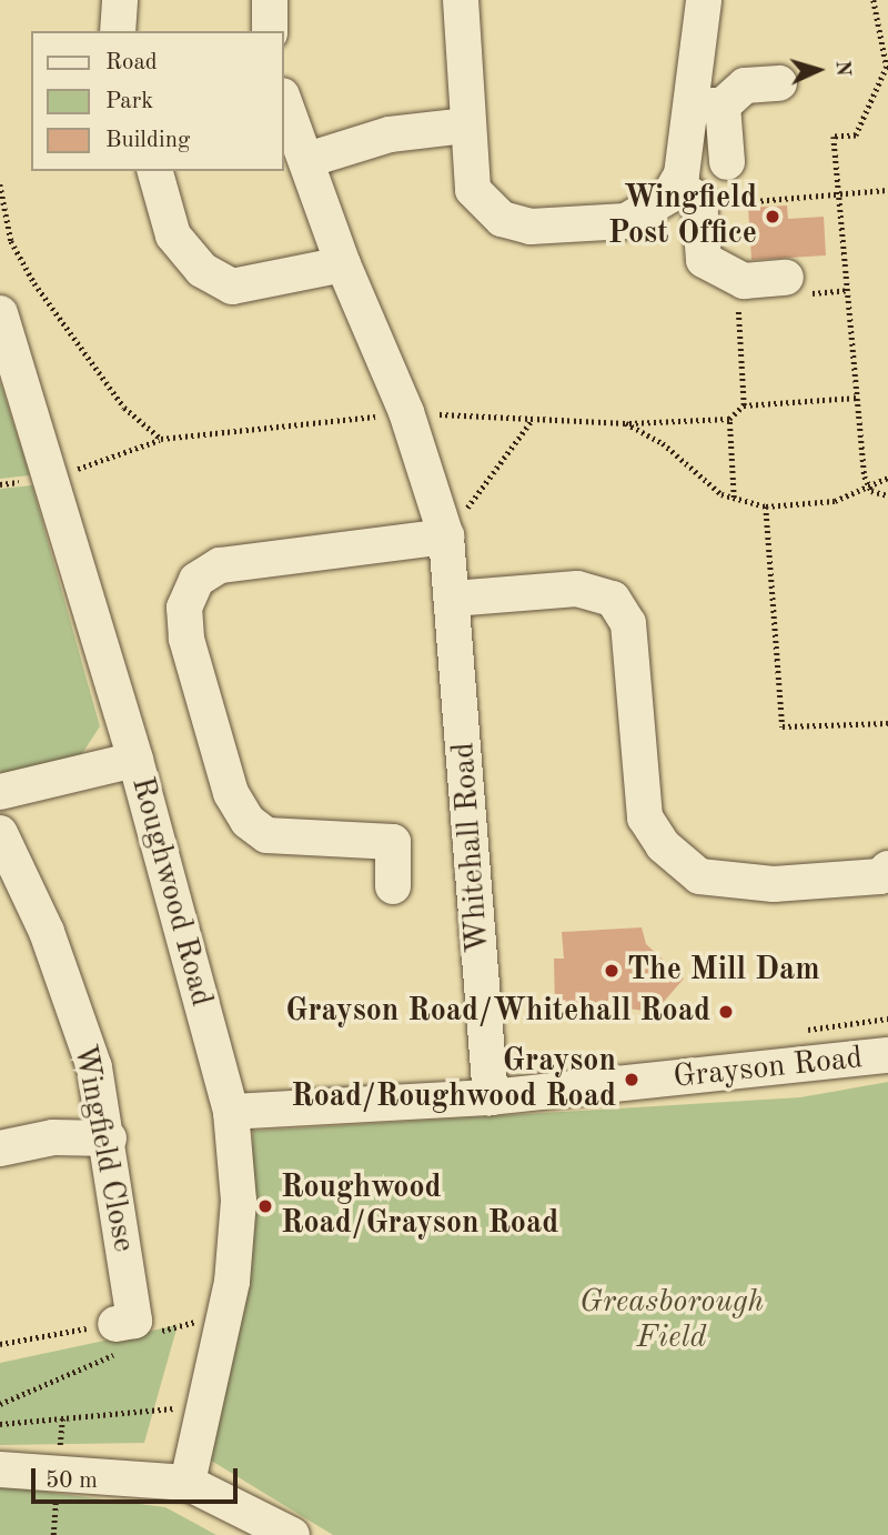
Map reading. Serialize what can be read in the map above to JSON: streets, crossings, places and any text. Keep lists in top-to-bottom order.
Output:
{
  "streets": {
    "street": [
      "Whitehall Road",
      "Roughwood Road",
      "Grayson Road",
      "Wingfield Close"
    ]
  },
  "crossings": [
    ["Whitehall Road", "Grayson Road"],
    ["Roughwood Road", "Grayson Road"]
  ],
  "parks": ["Greasborough Field"],
  "places": [
    "Wingfield Post Office",
    "The Mill Dam",
    "Grayson Road/Whitehall Road",
    "Grayson Road/Roughwood Road",
    "Roughwood Road/Grayson Road"
  ],
  "legend": ["Road", "Park", "Building"],
  "scale_bar": "50 m",
  "north": "right"
}
